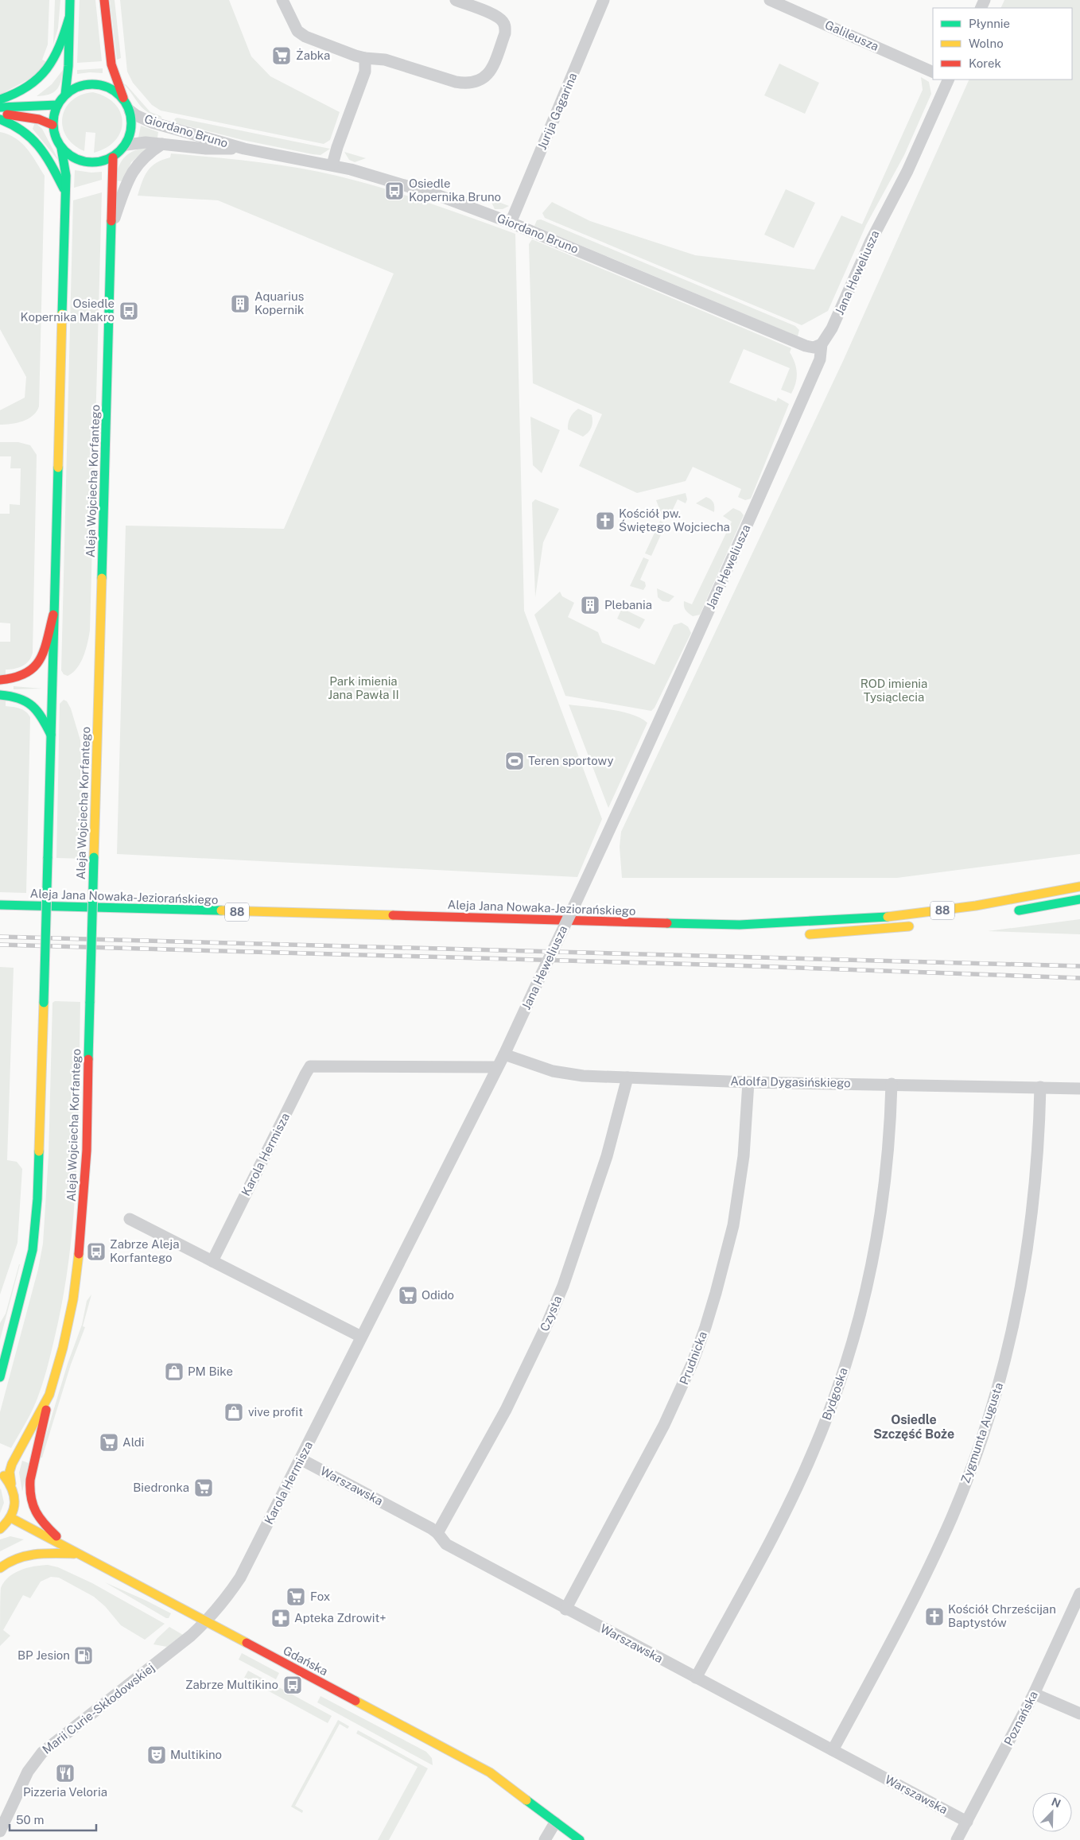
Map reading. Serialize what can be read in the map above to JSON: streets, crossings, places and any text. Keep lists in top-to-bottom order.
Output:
{
  "streets": {
    "main road": [
      "Aleja Wojciecha Korfantego",
      "Aleja Jana Nowaka-Jeziorańskiego",
      "88",
      "Gdańska"
    ],
    "street": [
      "Galileusza",
      "Jurija Gagarina",
      "Giordano Bruno",
      "Jana Heweliusza",
      "Adolfa Dygasińskiego",
      "Karola Hermisza",
      "Czysta",
      "Prudnicka",
      "Bydgoska",
      "Zygmunta Augusta",
      "Warszawska",
      "Marii Curie-Skłodowskiej",
      "Poznańska"
    ]
  },
  "crossings": [
    ["Jurija Gagarina", "Giordano Bruno"],
    ["Giordano Bruno", "Jana Heweliusza"],
    ["Giordano Bruno", "Aleja Wojciecha Korfantego"],
    ["Jana Heweliusza", "Adolfa Dygasińskiego"],
    ["Jana Heweliusza", "Karola Hermisza"],
    ["Aleja Wojciecha Korfantego", "Gdańska"],
    ["Adolfa Dygasińskiego", "Karola Hermisza"],
    ["Adolfa Dygasińskiego", "Czysta"],
    ["Adolfa Dygasińskiego", "Prudnicka"],
    ["Adolfa Dygasińskiego", "Bydgoska"],
    ["Adolfa Dygasińskiego", "Zygmunta Augusta"],
    ["Karola Hermisza", "Warszawska"],
    ["Karola Hermisza", "Gdańska"],
    ["Karola Hermisza", "Marii Curie-Skłodowskiej"],
    ["Czysta", "Warszawska"],
    ["Prudnicka", "Warszawska"],
    ["Bydgoska", "Warszawska"],
    ["Zygmunta Augusta", "Warszawska"],
    ["Warszawska", "Poznańska"],
    ["Gdańska", "Marii Curie-Skłodowskiej"]
  ],
  "districts": ["Osiedle Szczęść Boże"],
  "parks": ["Park imienia Jana Pawła II", "ROD imienia Tysiąclecia"],
  "places": {
    "supermarket": [
      "Żabka",
      "Odido",
      "Aldi",
      "Biedronka",
      "Fox"
    ],
    "bus stop": [
      "Osiedle Kopernika Bruno",
      "Osiedle Kopernika Makro",
      "Zabrze Aleja Korfantego",
      "Zabrze Multikino"
    ],
    "building": ["Aquarius Kopernik", "Plebania"],
    "church": ["Kościół pw. Świętego Wojciecha", "Kościół Chrześcijan Baptystów"],
    "sports": ["Teren sportowy"],
    "shop": ["PM Bike", "vive profit"],
    "pharmacy": ["Apteka Zdrowit+"],
    "fuel station": ["BP Jesion"],
    "theatre": ["Multikino"],
    "restaurant": ["Pizzeria Veloria"]
  },
  "legend": ["Płynnie", "Wolno", "Korek"],
  "scale_bar": "50 m",
  "north": "top right"
}
